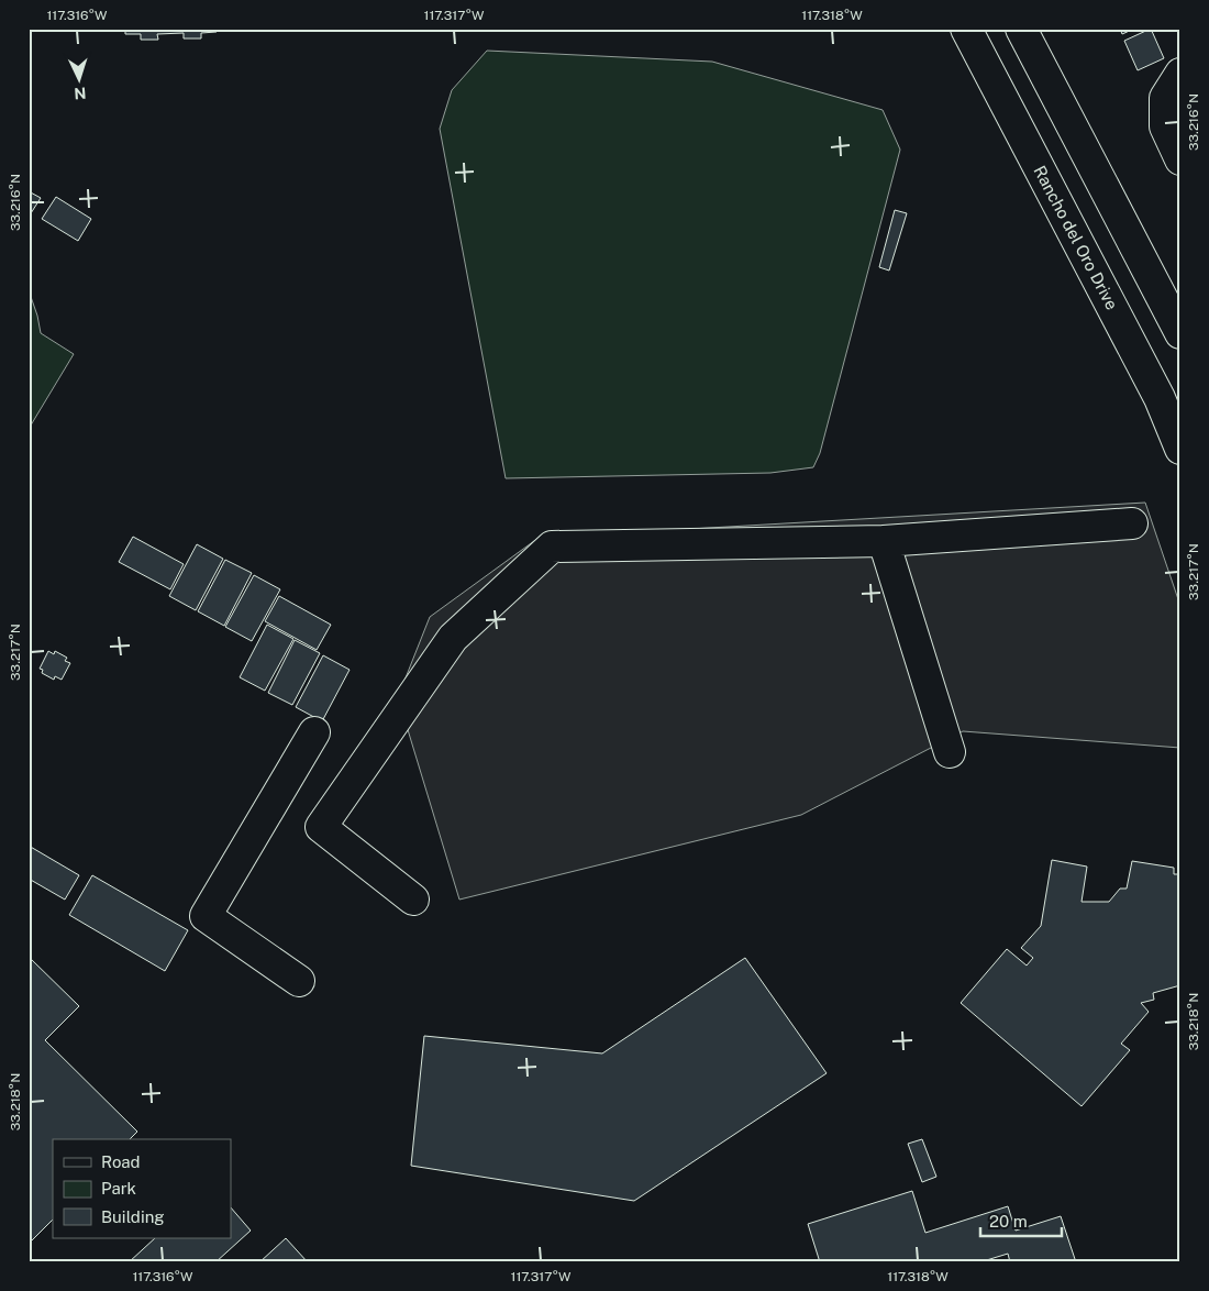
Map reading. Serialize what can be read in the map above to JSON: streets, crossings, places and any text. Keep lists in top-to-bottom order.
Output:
{
  "streets": {
    "main road": ["Rancho del Oro Drive"]
  },
  "legend": ["Road", "Park", "Building"],
  "scale_bar": "20 m",
  "north": "bottom",
  "coordinates": [
    "117.316°W",
    "117.317°W",
    "117.318°W",
    "33.216°N",
    "33.217°N",
    "33.218°N"
  ]
}
